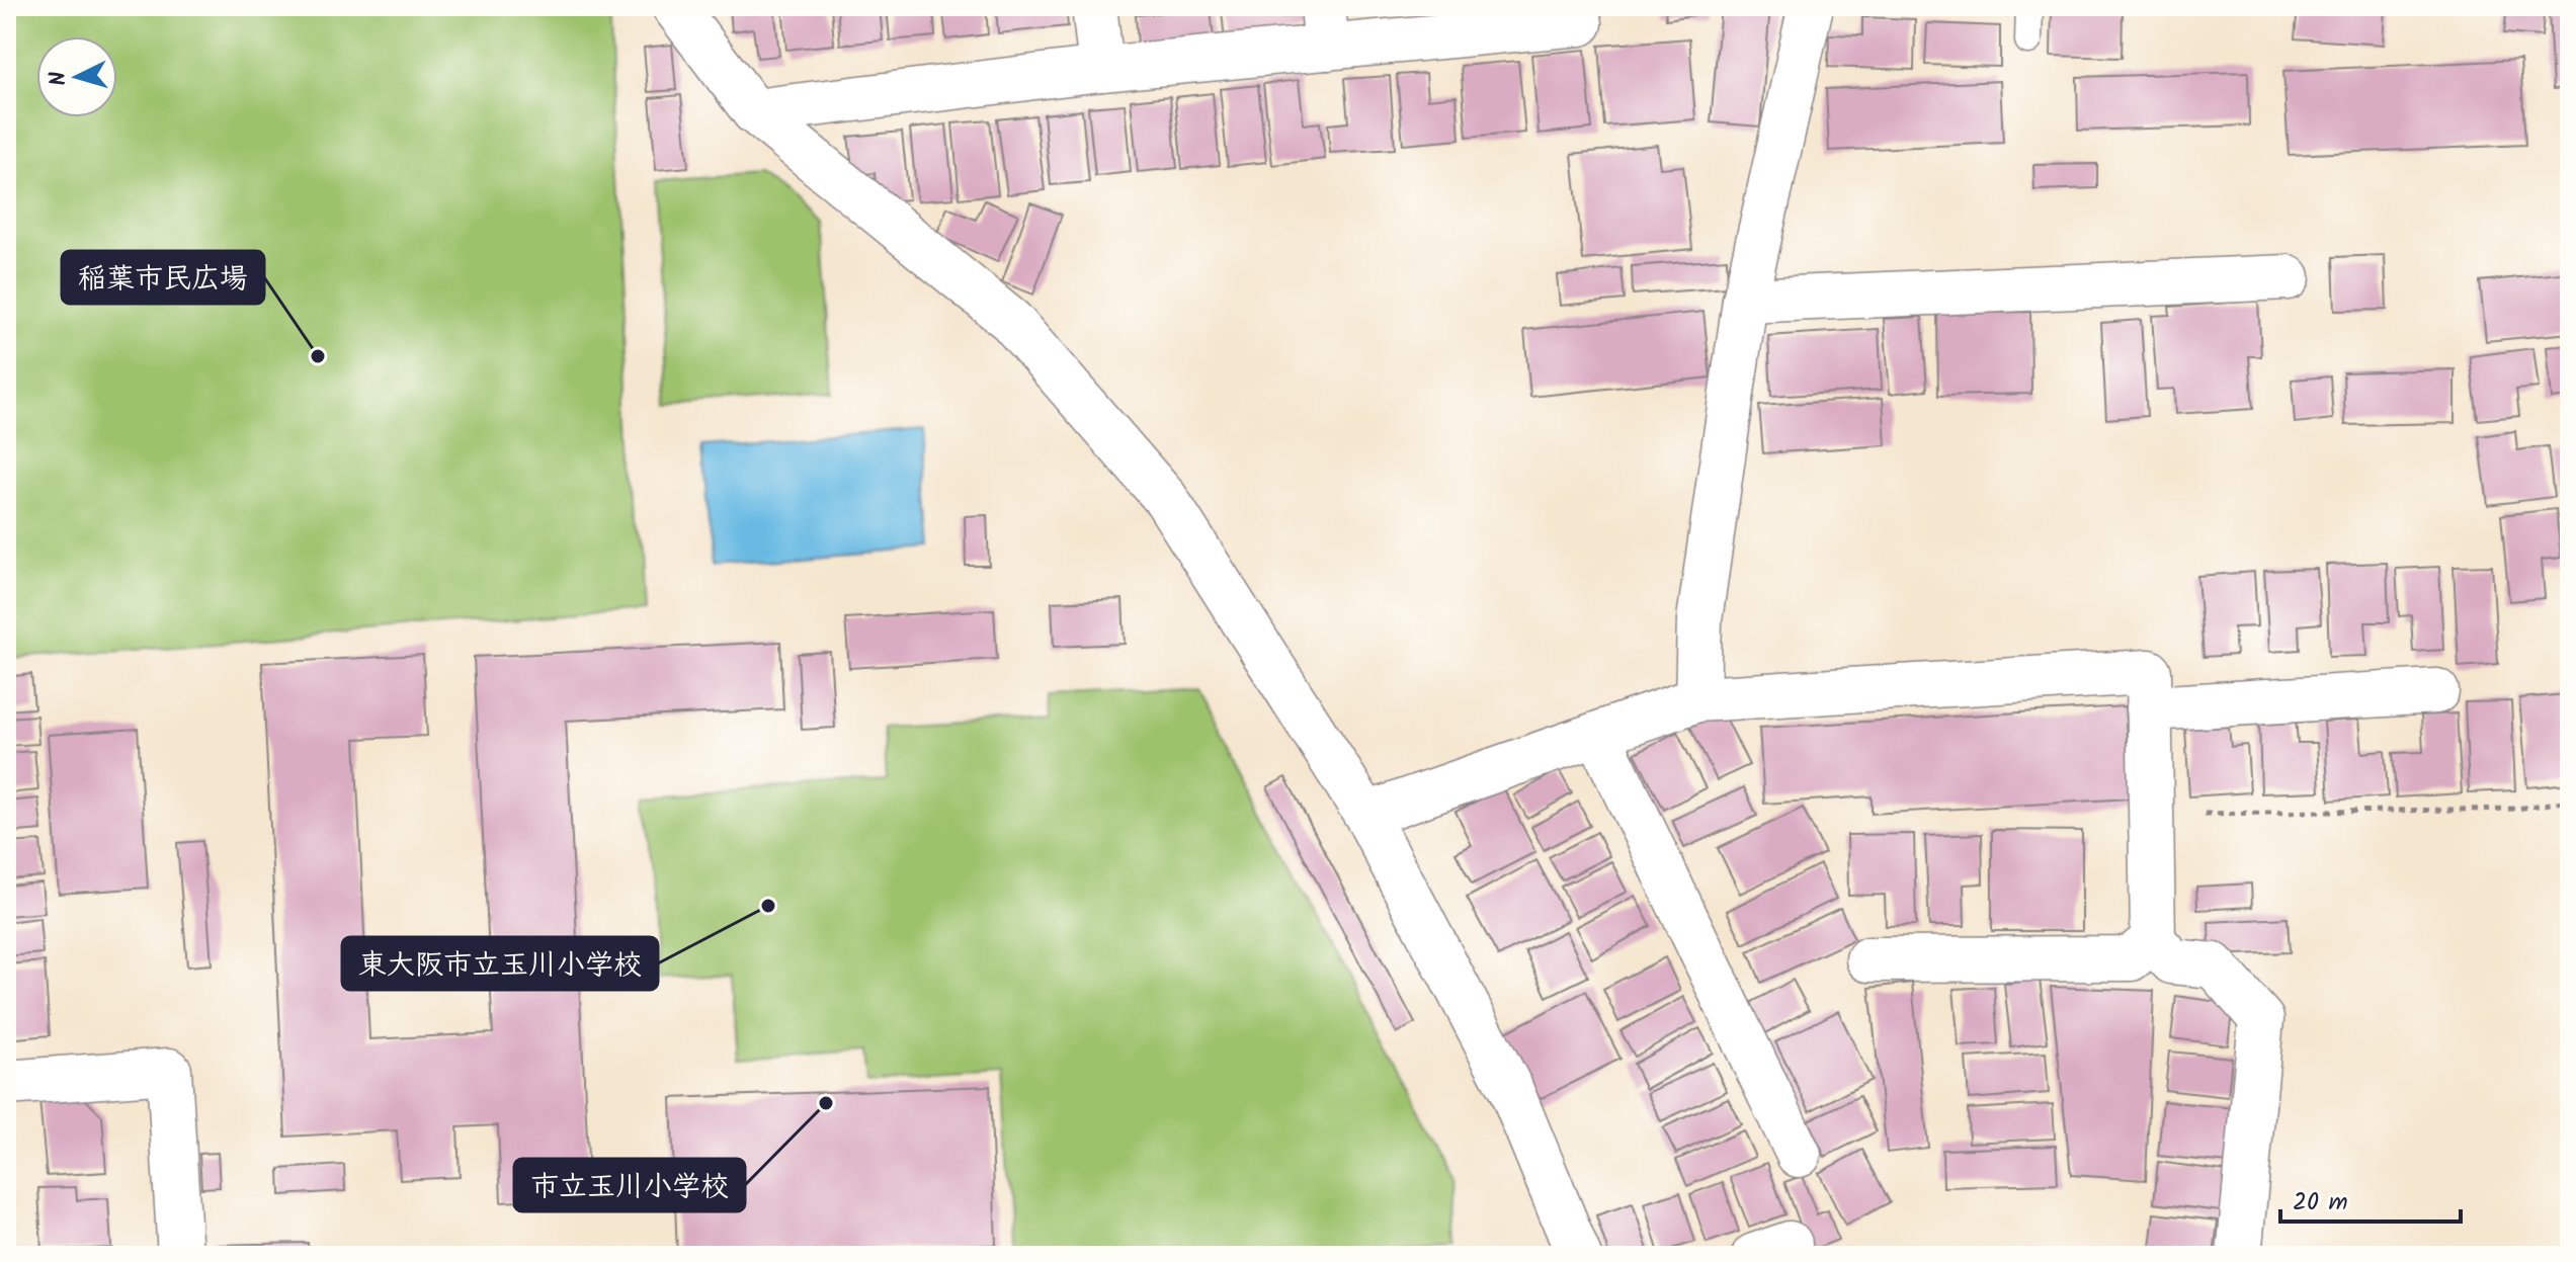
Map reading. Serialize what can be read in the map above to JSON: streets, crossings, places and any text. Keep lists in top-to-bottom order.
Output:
{
  "places": ["稲葉市民広場", "東大阪市立玉川小学校", "市立玉川小学校"],
  "scale_bar": "20 m",
  "north": "left"
}
